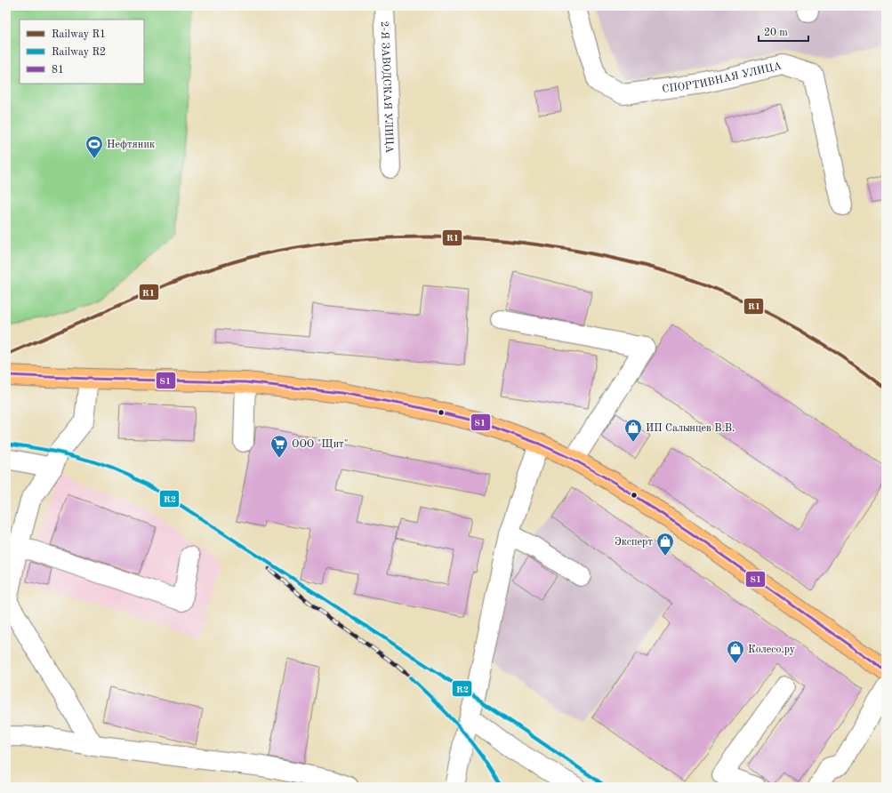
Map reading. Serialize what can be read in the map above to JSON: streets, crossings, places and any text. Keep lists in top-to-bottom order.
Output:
{
  "streets": {
    "street": ["СПОРТИВНАЯ УЛИЦА", "2-Я ЗАВОДСКАЯ УЛИЦА"]
  },
  "places": {
    "sports": ["Нефтяник"],
    "shop": ["ИП Салынцев В.В.", "Эксперт", "Колесо.ру"],
    "supermarket": ["ООО \"Щит\""]
  },
  "lines": ["rail line R1", "transit line 81", "rail line R2"],
  "legend": ["Railway R1", "Railway R2", "81"],
  "scale_bar": "20 m"
}
